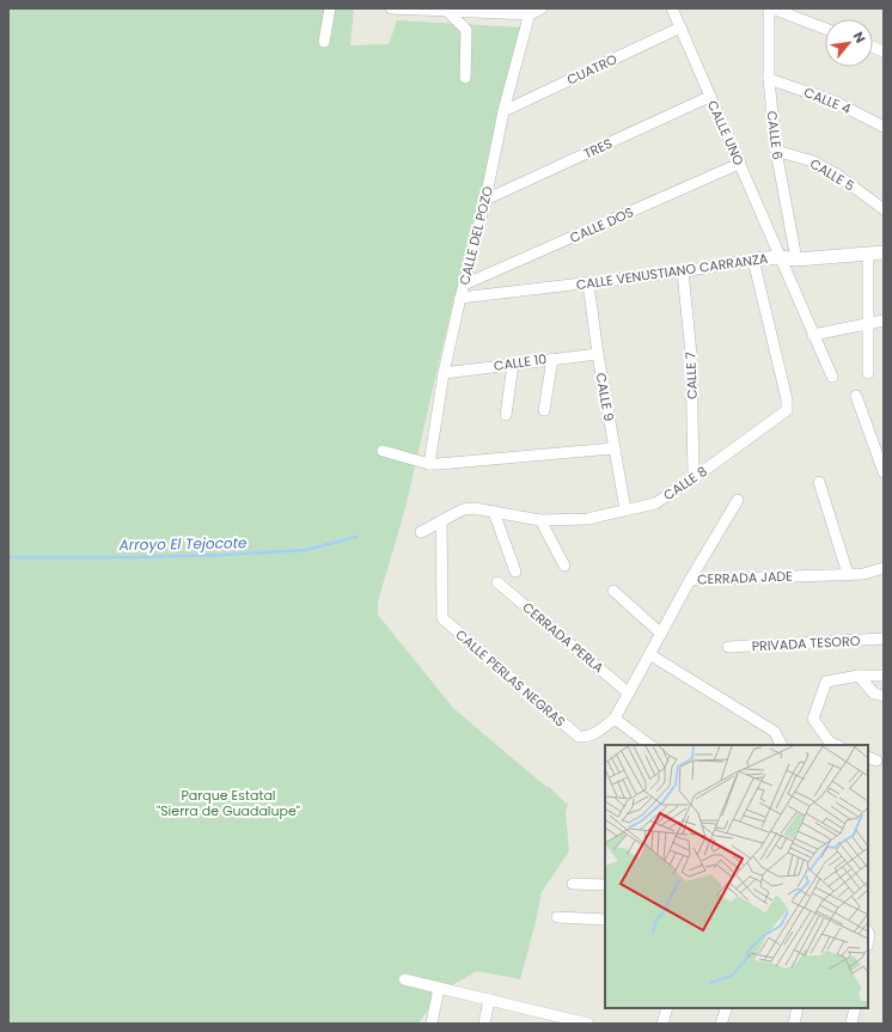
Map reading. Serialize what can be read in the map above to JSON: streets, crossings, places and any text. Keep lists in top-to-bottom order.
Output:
{
  "streets": {
    "street": [
      "CUATRO",
      "CALLE 4",
      "CALLE UNO",
      "CALLE 6",
      "TRES",
      "CALLE 5",
      "CALLE DOS",
      "CALLE DEL POZO",
      "CALLE VENUSTIANO CARRANZA",
      "CALLE 10",
      "CALLE 7",
      "CALLE 9",
      "CALLE 8",
      "CERRADA JADE",
      "CERRADA PERLA",
      "PRIVADA TESORO",
      "CALLE PERLAS NEGRAS"
    ]
  },
  "crossings": [
    ["CUATRO", "CALLE UNO"],
    ["CUATRO", "CALLE DEL POZO"],
    ["CALLE 4", "CALLE 6"],
    ["CALLE UNO", "TRES"],
    ["CALLE UNO", "CALLE DOS"],
    ["CALLE UNO", "CALLE VENUSTIANO CARRANZA"],
    ["CALLE 6", "CALLE 5"],
    ["CALLE 6", "CALLE VENUSTIANO CARRANZA"],
    ["TRES", "CALLE DEL POZO"],
    ["CALLE DOS", "CALLE DEL POZO"],
    ["CALLE DEL POZO", "CALLE VENUSTIANO CARRANZA"],
    ["CALLE DEL POZO", "CALLE 10"],
    ["CALLE VENUSTIANO CARRANZA", "CALLE 7"],
    ["CALLE VENUSTIANO CARRANZA", "CALLE 9"],
    ["CALLE VENUSTIANO CARRANZA", "CALLE 8"],
    ["CALLE 10", "CALLE 9"],
    ["CALLE 7", "CALLE 8"],
    ["CALLE 9", "CALLE 8"],
    ["CALLE 8", "CALLE PERLAS NEGRAS"],
    ["CERRADA JADE", "CERRADA PERLA"],
    ["CERRADA JADE", "CALLE PERLAS NEGRAS"]
  ],
  "water": ["Arroyo El Tejocote"],
  "parks": ["Parque Estatal \"Sierra de Guadalupe\""],
  "north": "top right"
}
